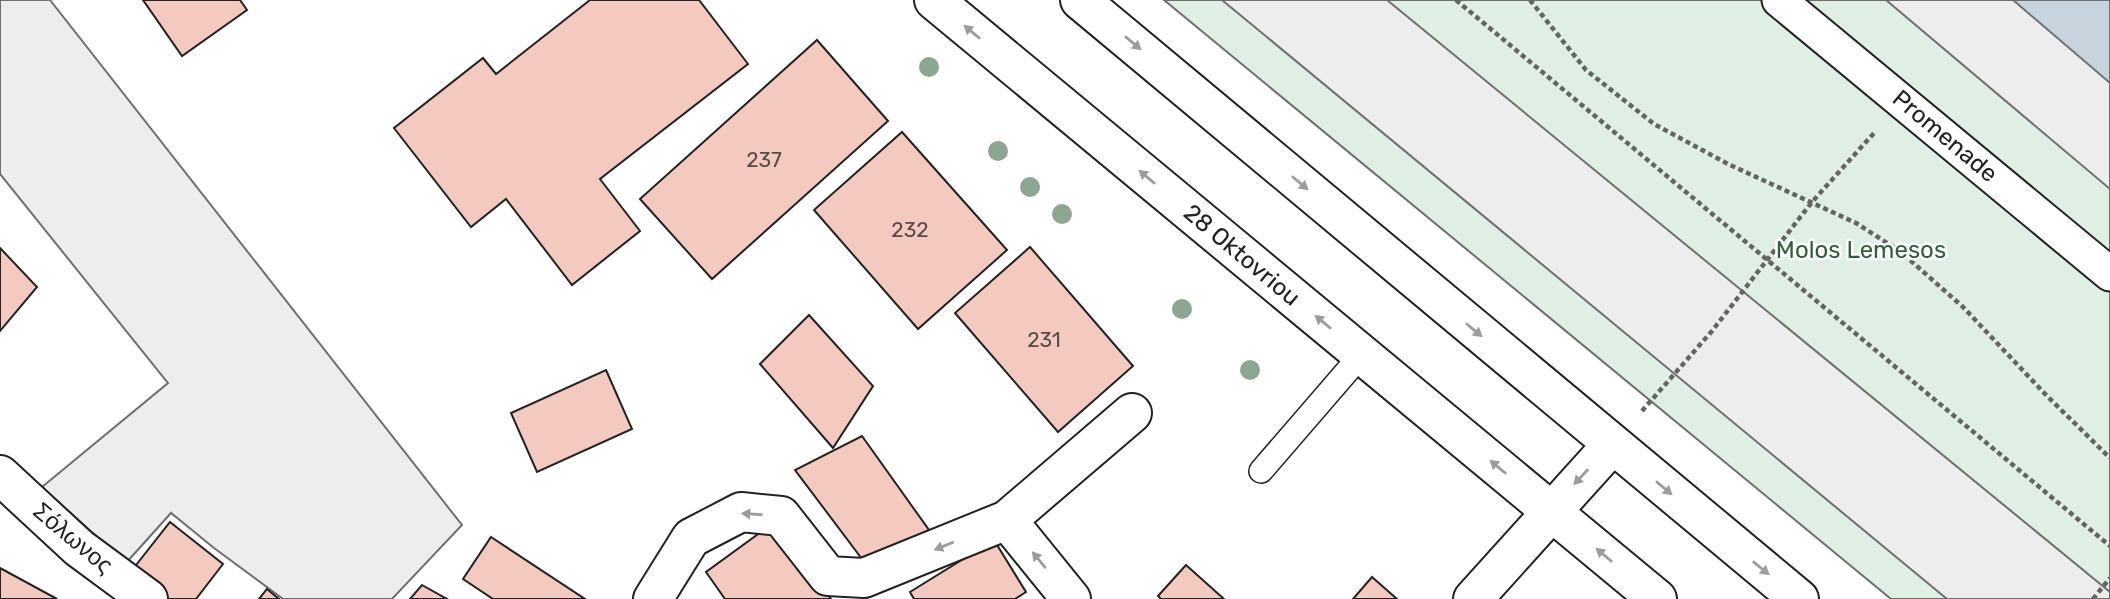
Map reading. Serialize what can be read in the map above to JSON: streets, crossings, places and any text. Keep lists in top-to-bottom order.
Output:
{
  "streets": {
    "main road": ["28 Oktovriou", "Σόλωνος"],
    "street": ["Promenade"]
  },
  "parks": ["Molos Lemesos"],
  "house_numbers": ["237", "232", "231"]
}
